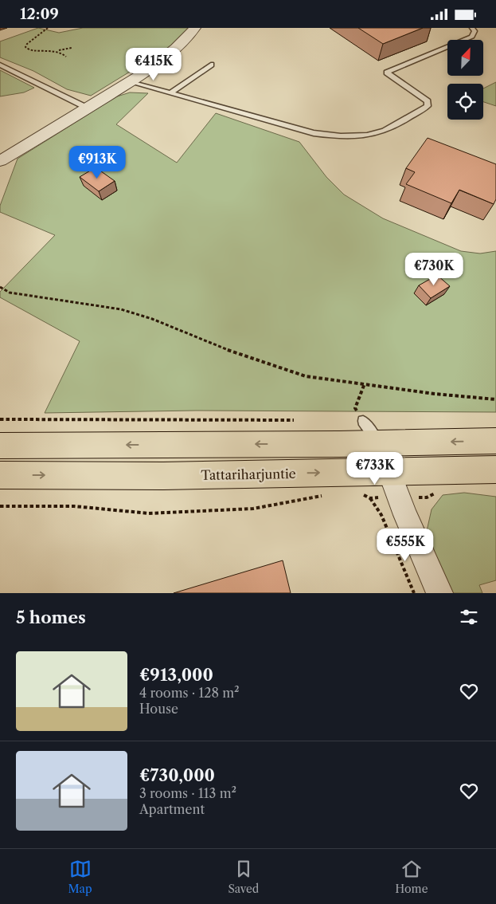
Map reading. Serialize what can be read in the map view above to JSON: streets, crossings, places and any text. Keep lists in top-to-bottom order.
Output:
{
  "streets": {
    "main road": ["Tattariharjuntie"]
  },
  "north": "top right",
  "page": {
    "status": "12:09",
    "price": [
      "€415K",
      "€913K",
      "€730K",
      "€733K",
      "€555K"
    ],
    "heading": "5 homes",
    "list": [
      {
        "name": "€913,000",
        "note": "4 rooms · 128 m² · House"
      },
      {
        "name": "€730,000",
        "note": "3 rooms · 113 m² · Apartment"
      }
    ],
    "tabs": ["Map", "Saved", "Home"]
  }
}
